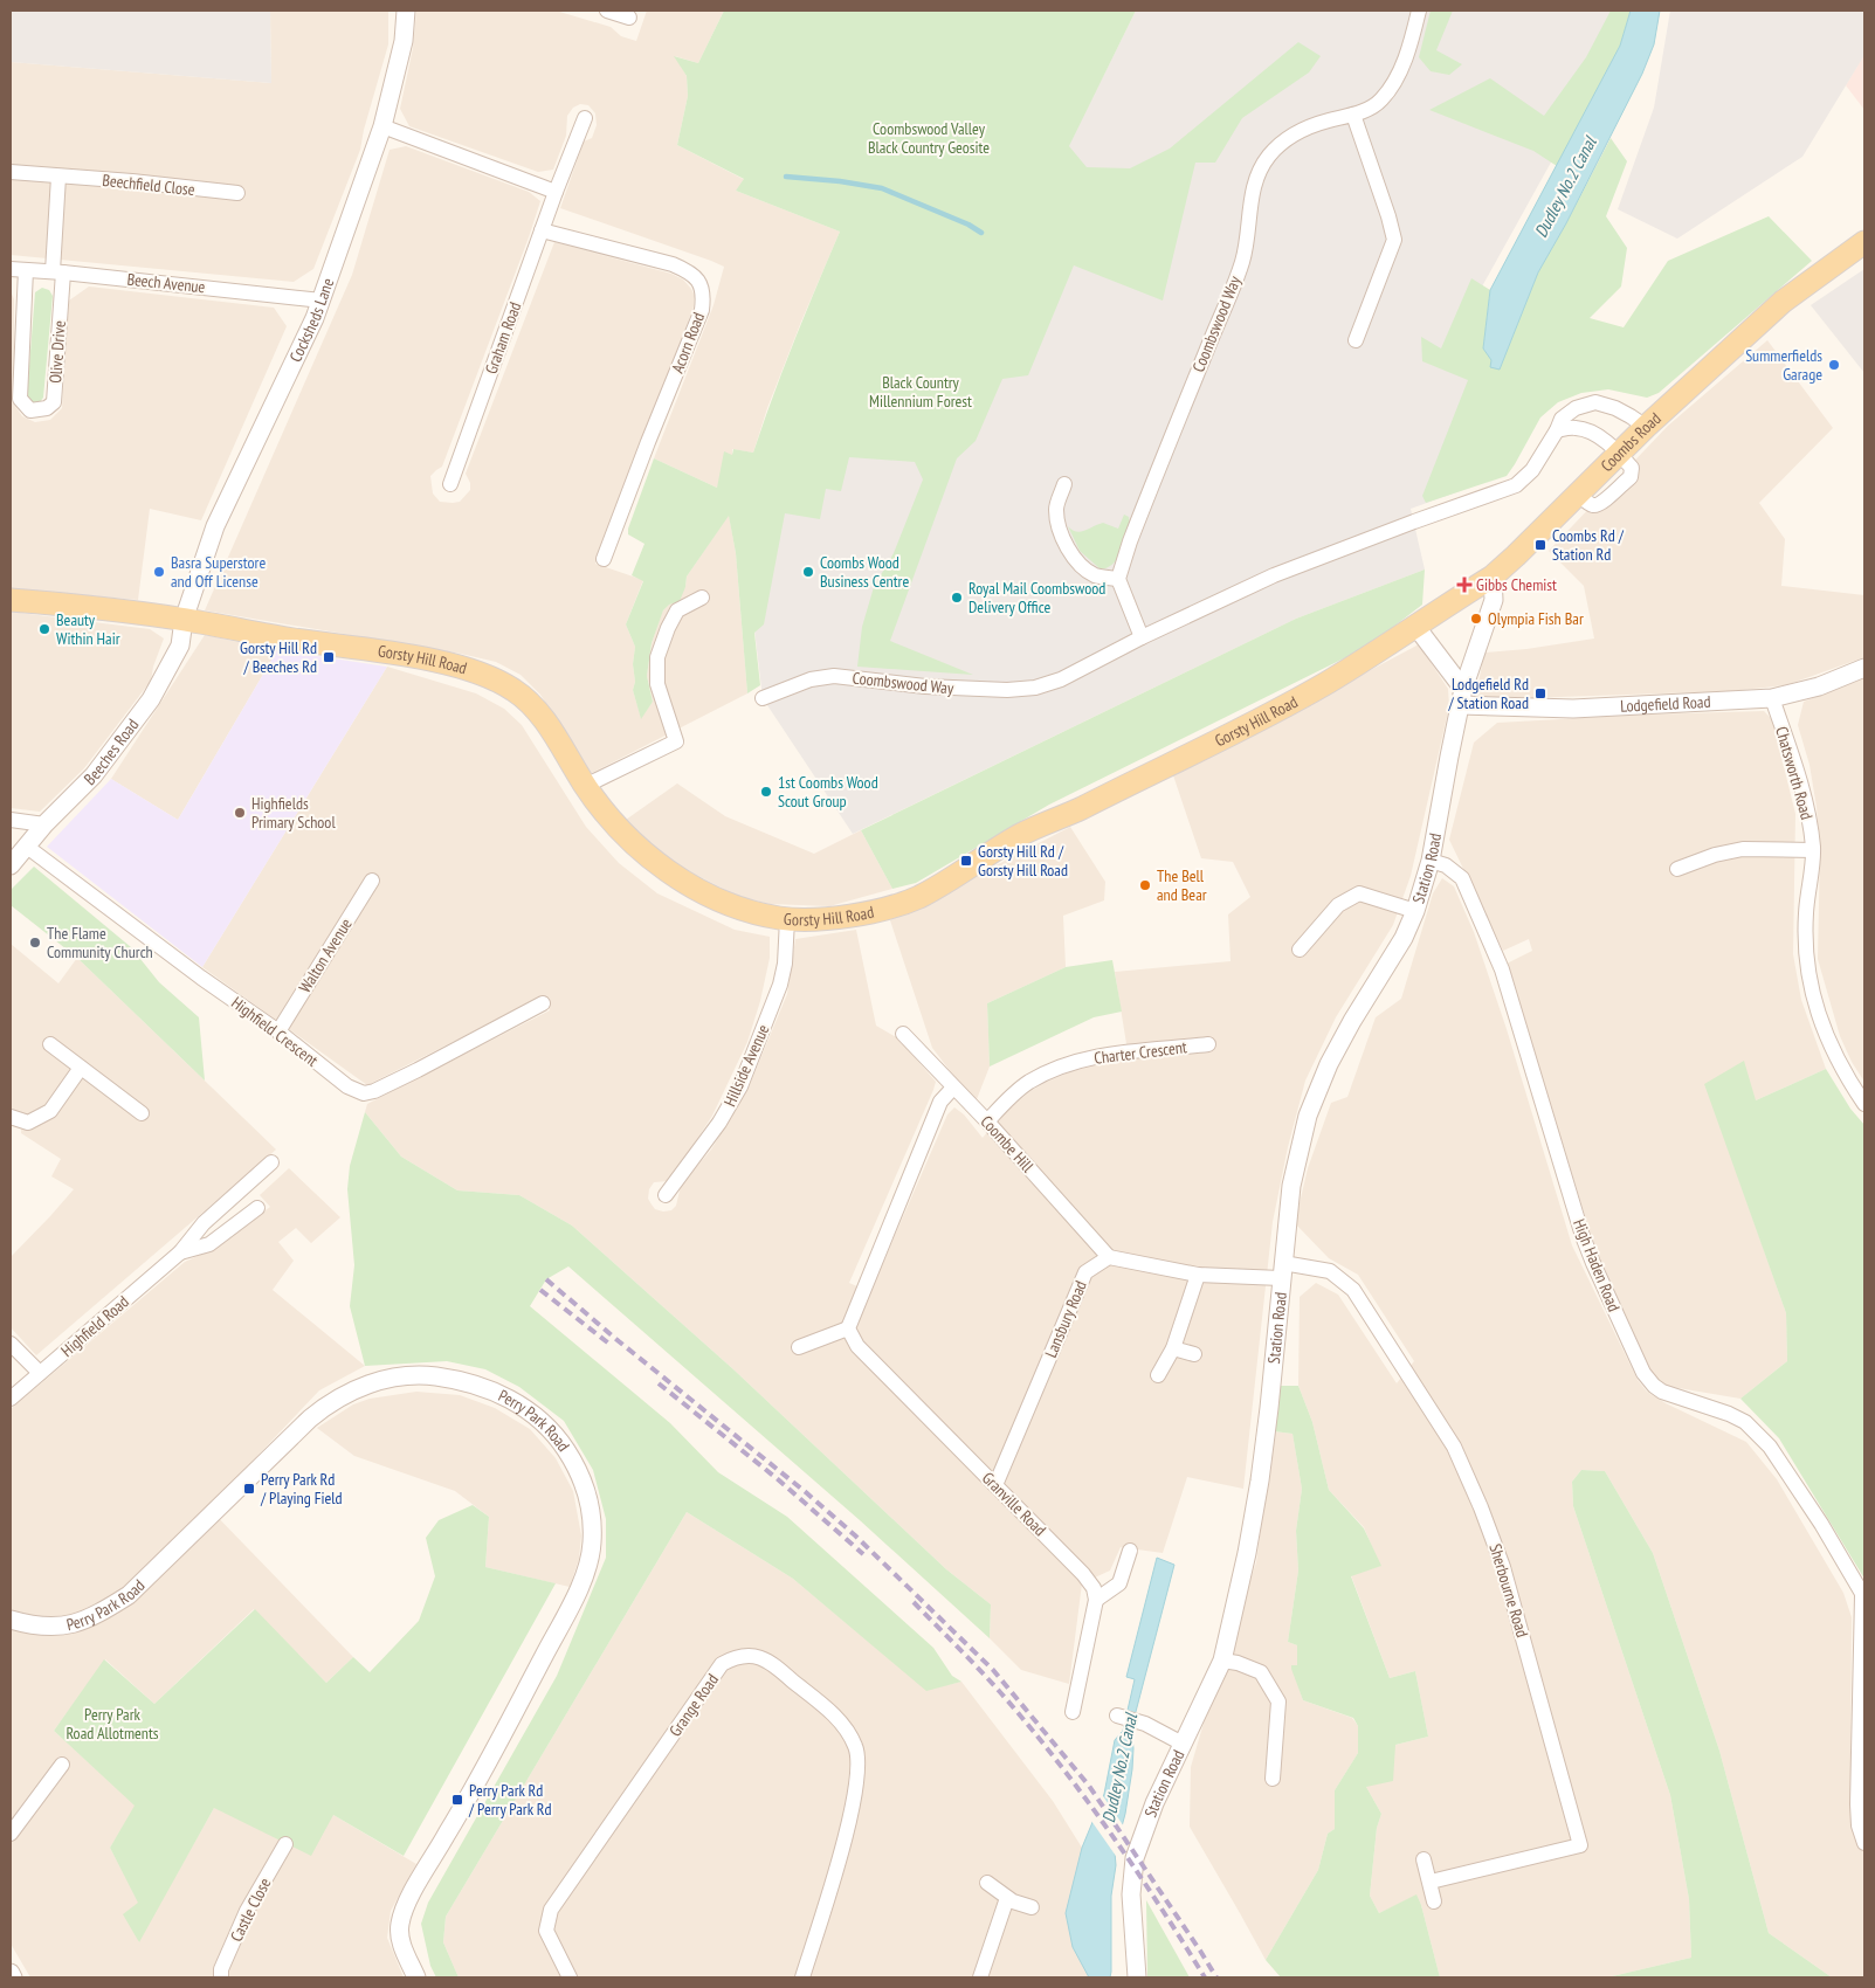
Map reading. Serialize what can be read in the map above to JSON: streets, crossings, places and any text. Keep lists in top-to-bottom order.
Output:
{
  "streets": {
    "main road": ["Coombs Road", "Gorsty Hill Road"],
    "street": [
      "Beechfield Close",
      "Beech Avenue",
      "Cocksheds Lane",
      "Coombswood Way",
      "Graham Road",
      "Acorn Road",
      "Olive Drive",
      "Lodgefield Road",
      "Beeches Road",
      "Chatsworth Road",
      "Station Road",
      "Walton Avenue",
      "Highfield Crescent",
      "Charter Crescent",
      "Hillside Avenue",
      "Coombe Hill",
      "High Haden Road",
      "Lansbury Road",
      "Highfield Road",
      "Perry Park Road",
      "Granville Road",
      "Sherbourne Road",
      "Grange Road",
      "Castle Close"
    ]
  },
  "crossings": [
    ["Beech Avenue", "Cocksheds Lane"],
    ["Beech Avenue", "Olive Drive"],
    ["Cocksheds Lane", "Gorsty Hill Road"],
    ["Cocksheds Lane", "Beeches Road"],
    ["Coombswood Way", "Coombs Road"],
    ["Graham Road", "Acorn Road"],
    ["Coombs Road", "Gorsty Hill Road"],
    ["Gorsty Hill Road", "Beeches Road"],
    ["Gorsty Hill Road", "Hillside Avenue"],
    ["Lodgefield Road", "Chatsworth Road"],
    ["Lodgefield Road", "Station Road"],
    ["Beeches Road", "Highfield Crescent"],
    ["Station Road", "High Haden Road"],
    ["Station Road", "Sherbourne Road"],
    ["Walton Avenue", "Highfield Crescent"],
    ["Charter Crescent", "Coombe Hill"],
    ["Coombe Hill", "Lansbury Road"],
    ["Lansbury Road", "Granville Road"]
  ],
  "water": ["Dudley No.2 Canal"],
  "parks": ["Coombswood Valley Black Country Geosite", "Black Country Millennium Forest", "Perry Park Road Allotments"],
  "places": {
    "other": [
      "Summerfields Garage",
      "Basra Superstore and Off License",
      "Coombs Wood Business Centre",
      "Royal Mail Coombswood Delivery Office",
      "Olympia Fish Bar",
      "Beauty Within Hair",
      "1st Coombs Wood Scout Group",
      "Highfields Primary School",
      "The Bell and Bear",
      "The Flame Community Church"
    ],
    "transit": [
      "Coombs Rd / Station Rd",
      "Gorsty Hill Rd / Beeches Rd",
      "Lodgefield Rd / Station Road",
      "Gorsty Hill Rd / Gorsty Hill Road",
      "Perry Park Rd / Playing Field",
      "Perry Park Rd / Perry Park Rd"
    ],
    "health": ["Gibbs Chemist"]
  }
}
